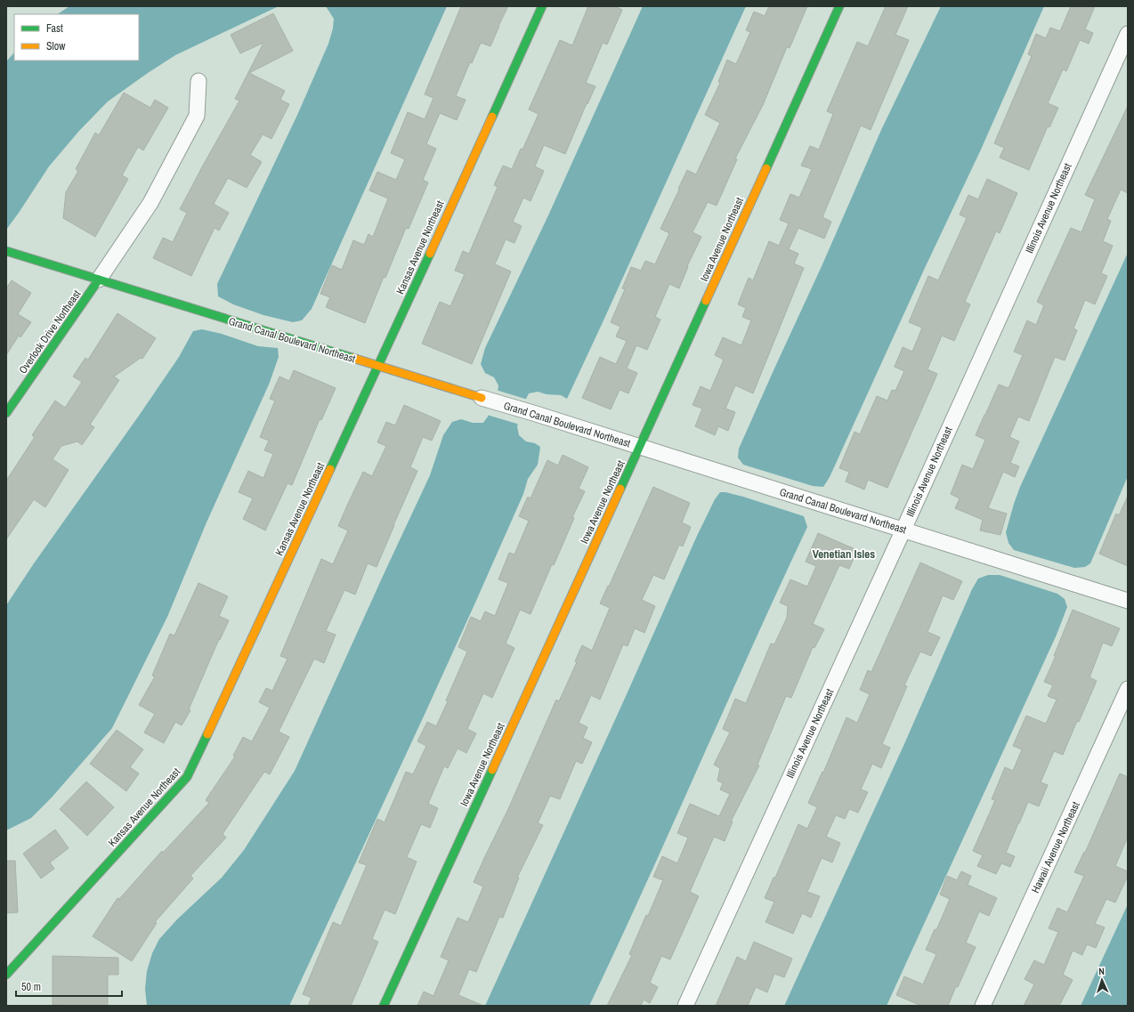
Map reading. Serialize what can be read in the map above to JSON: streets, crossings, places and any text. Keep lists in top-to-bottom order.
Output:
{
  "streets": {
    "street": [
      "Illinois Avenue Northeast",
      "Iowa Avenue Northeast",
      "Kansas Avenue Northeast",
      "Overlook Drive Northeast",
      "Grand Canal Boulevard Northeast",
      "Hawaii Avenue Northeast"
    ]
  },
  "crossings": [
    ["Illinois Avenue Northeast", "Grand Canal Boulevard Northeast"],
    ["Iowa Avenue Northeast", "Grand Canal Boulevard Northeast"],
    ["Kansas Avenue Northeast", "Grand Canal Boulevard Northeast"],
    ["Overlook Drive Northeast", "Grand Canal Boulevard Northeast"]
  ],
  "districts": ["Venetian Isles"],
  "legend": ["Fast", "Slow"],
  "scale_bar": "50 m",
  "north": "top"
}
